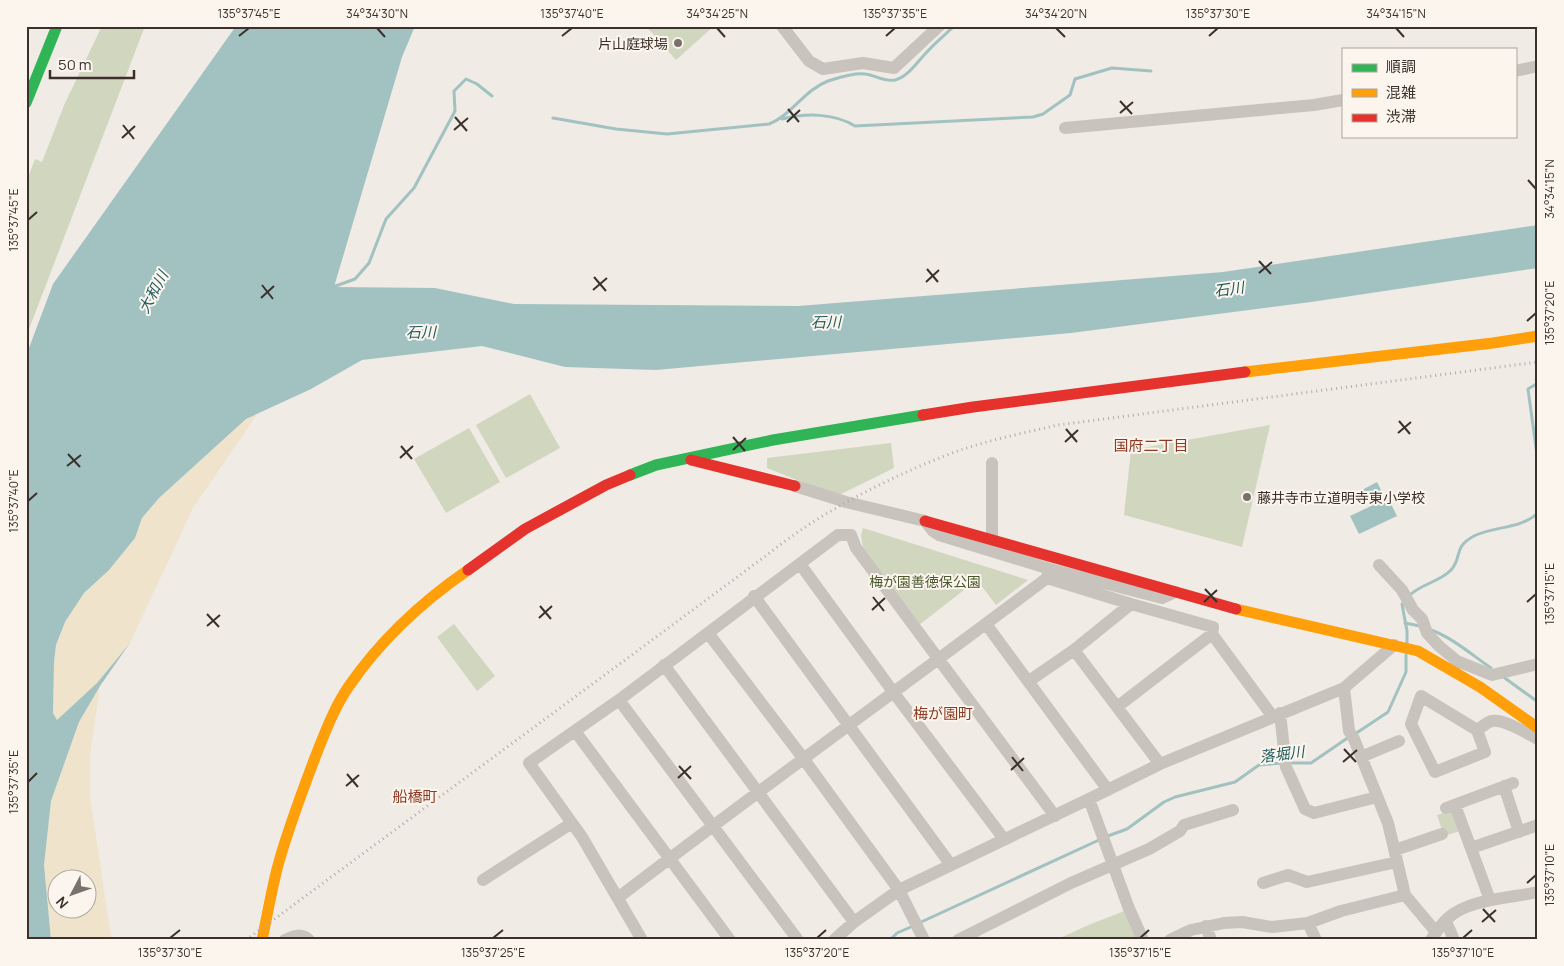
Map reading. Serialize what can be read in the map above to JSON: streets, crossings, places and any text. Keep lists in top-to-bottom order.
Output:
{
  "districts": ["国府二丁目", "梅が園町", "船橋町"],
  "water": ["石川", "大和川", "落堀川"],
  "parks": ["梅が園善徳保公園"],
  "places": ["片山庭球場", "藤井寺市立道明寺東小学校"],
  "legend": ["順調", "混雑", "渋滞"],
  "scale_bar": "50 m",
  "north": "bottom left",
  "coordinates": [
    "135°37'45\"E",
    "34°34'30\"N",
    "135°37'40\"E",
    "34°34'25\"N",
    "135°37'35\"E",
    "34°34'20\"N",
    "135°37'30\"E",
    "34°34'15\"N",
    "135°37'20\"E",
    "135°37'15\"E",
    "135°37'10\"E",
    "135°37'25\"E"
  ]
}
